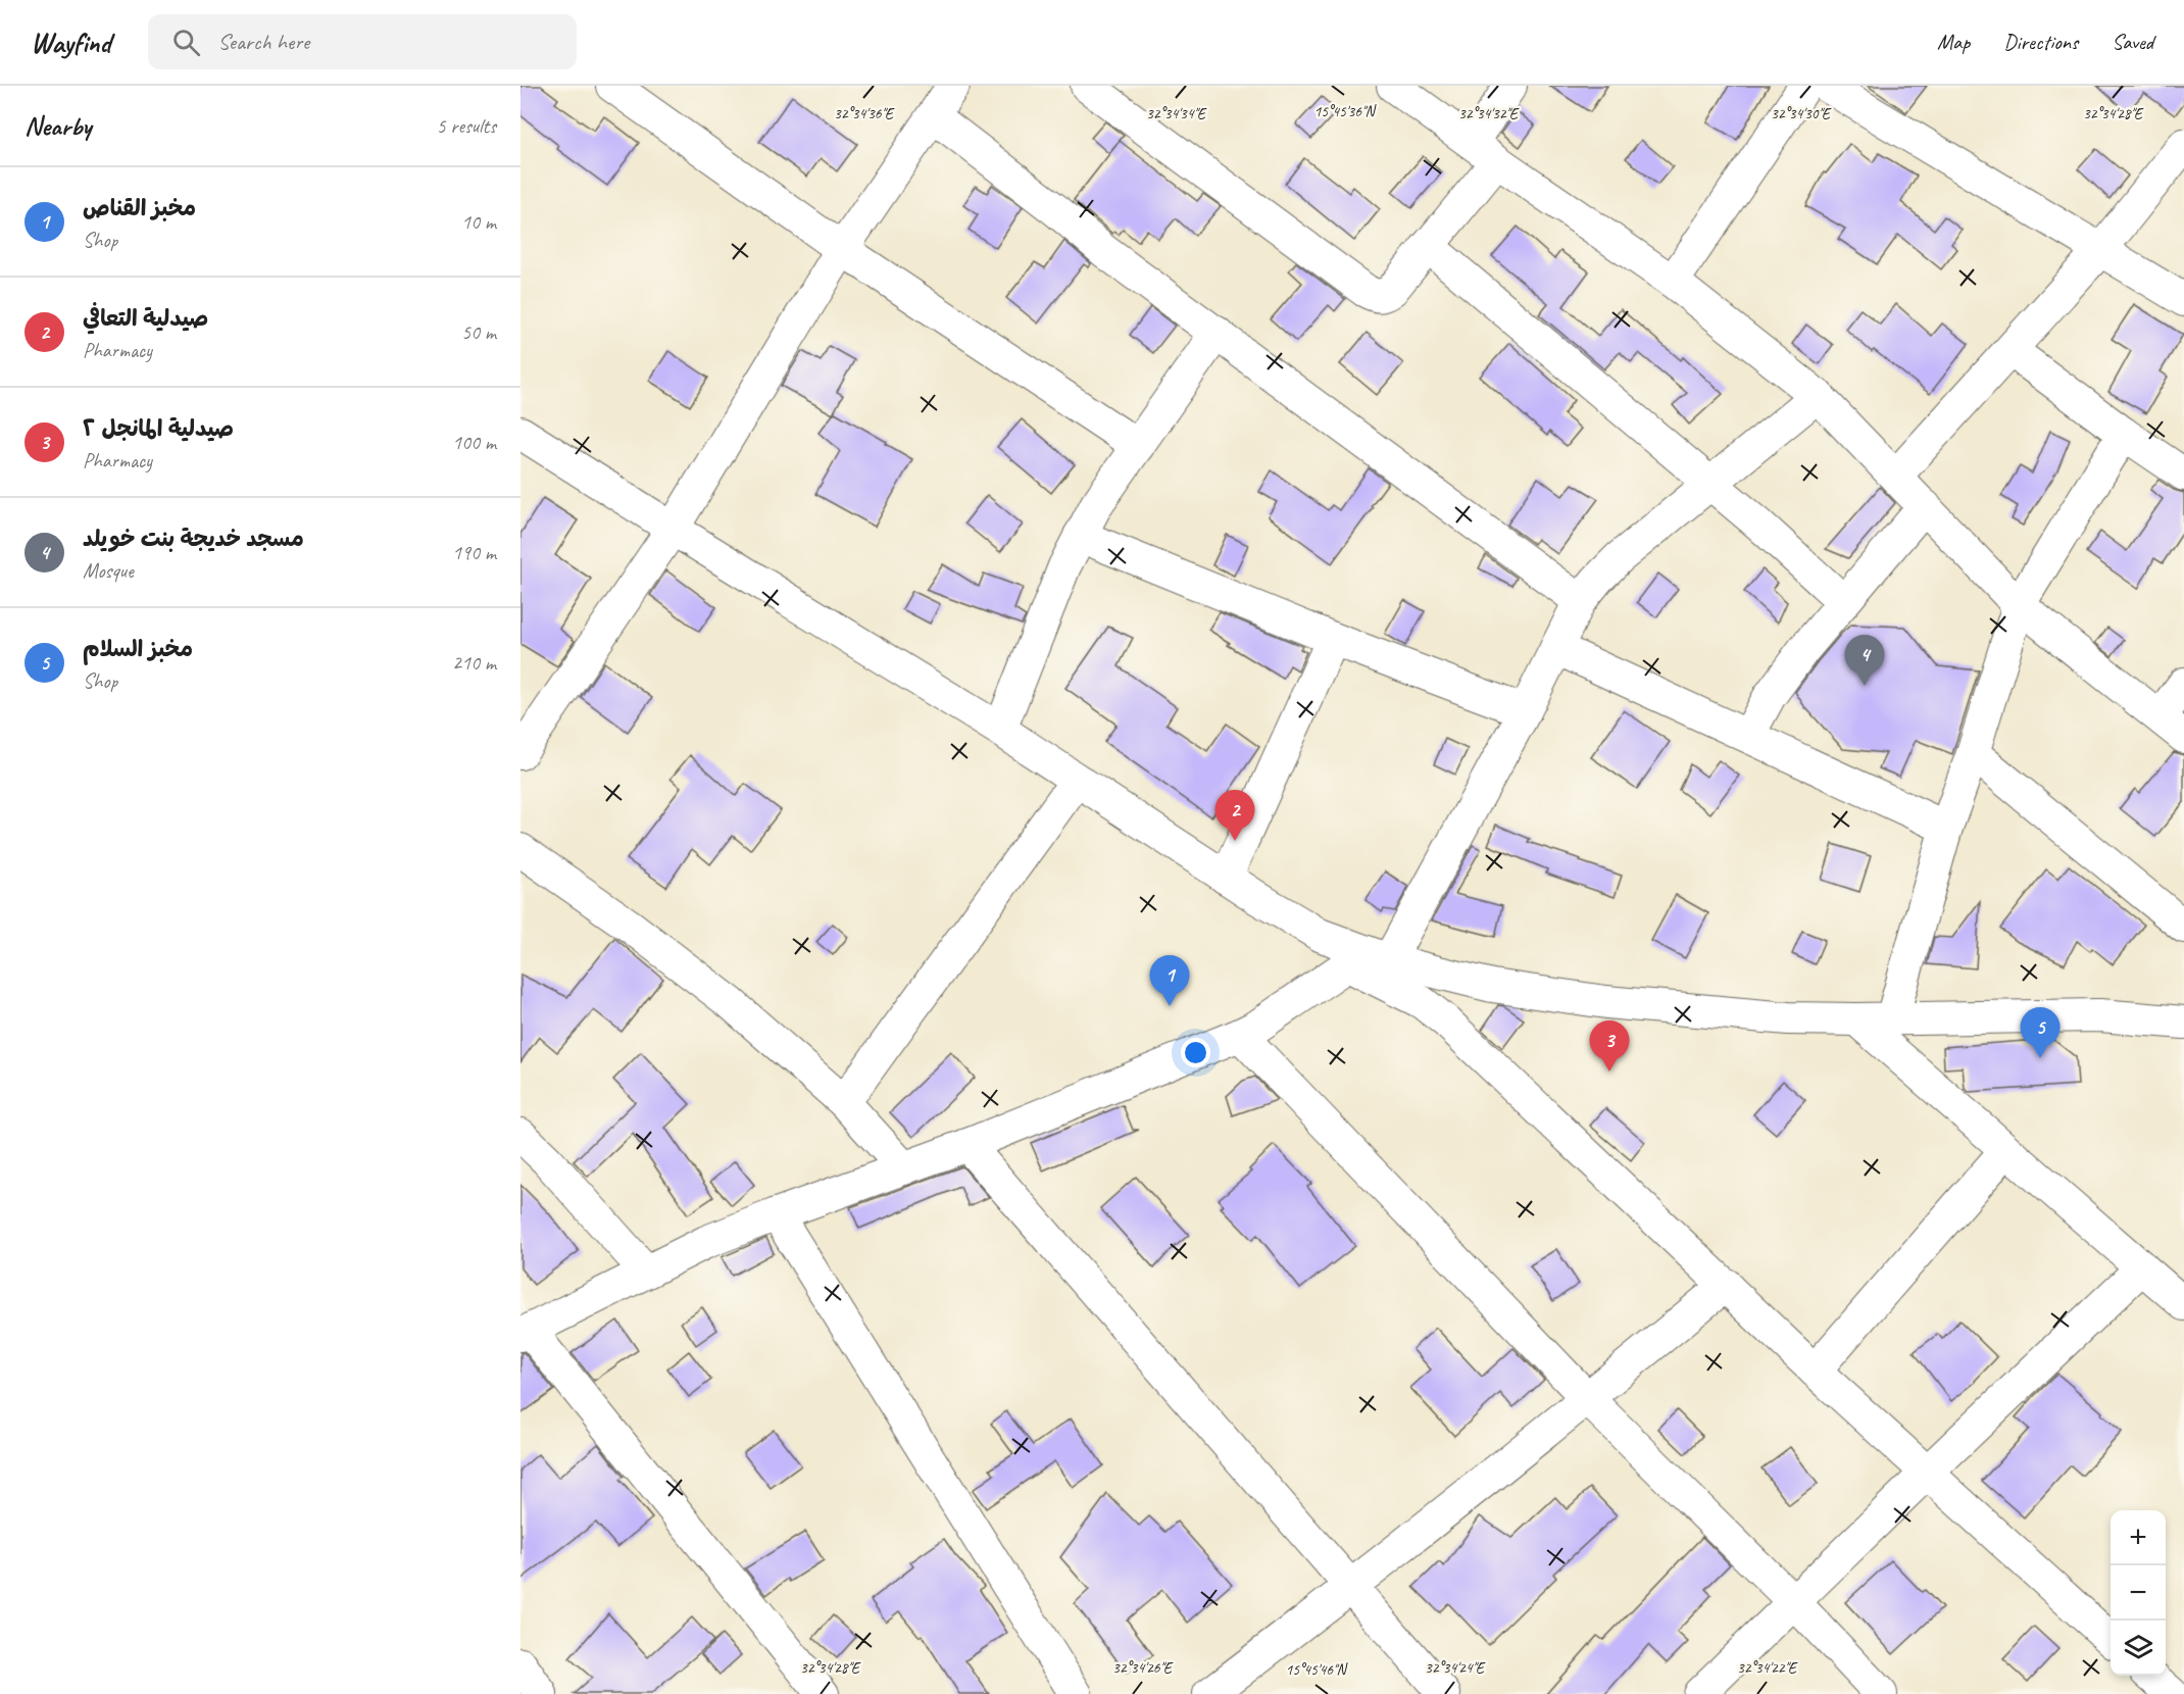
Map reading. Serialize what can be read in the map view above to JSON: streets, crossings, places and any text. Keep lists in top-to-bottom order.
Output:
{
  "page": {
    "header": "Wayfind",
    "search": "Search here",
    "nav": ["Map", "Directions", "Saved"],
    "heading": ["Nearby", "5 results"],
    "list": [
      {
        "mark": "1",
        "name": "مخبز القناص",
        "note": "Shop",
        "value": "10 m"
      },
      {
        "mark": "2",
        "name": "صيدلية التعافي",
        "note": "Pharmacy",
        "value": "50 m"
      },
      {
        "mark": "3",
        "name": "صيدلية المانجل ٢",
        "note": "Pharmacy",
        "value": "100 m"
      },
      {
        "mark": "4",
        "name": "مسجد خديجة بنت خويلد",
        "note": "Mosque",
        "value": "190 m"
      },
      {
        "mark": "5",
        "name": "مخبز السلام",
        "note": "Shop",
        "value": "210 m"
      }
    ],
    "pins": [
      "4",
      "2",
      "1",
      "5",
      "3"
    ],
    "map_buttons": ["+", "−"]
  },
  "coordinates": [
    "15°45'36\"N",
    "32°34'36\"E",
    "32°34'34\"E",
    "32°34'32\"E",
    "32°34'30\"E",
    "32°34'28\"E",
    "32°34'26\"E",
    "32°34'24\"E",
    "32°34'22\"E",
    "15°45'46\"N"
  ]
}
